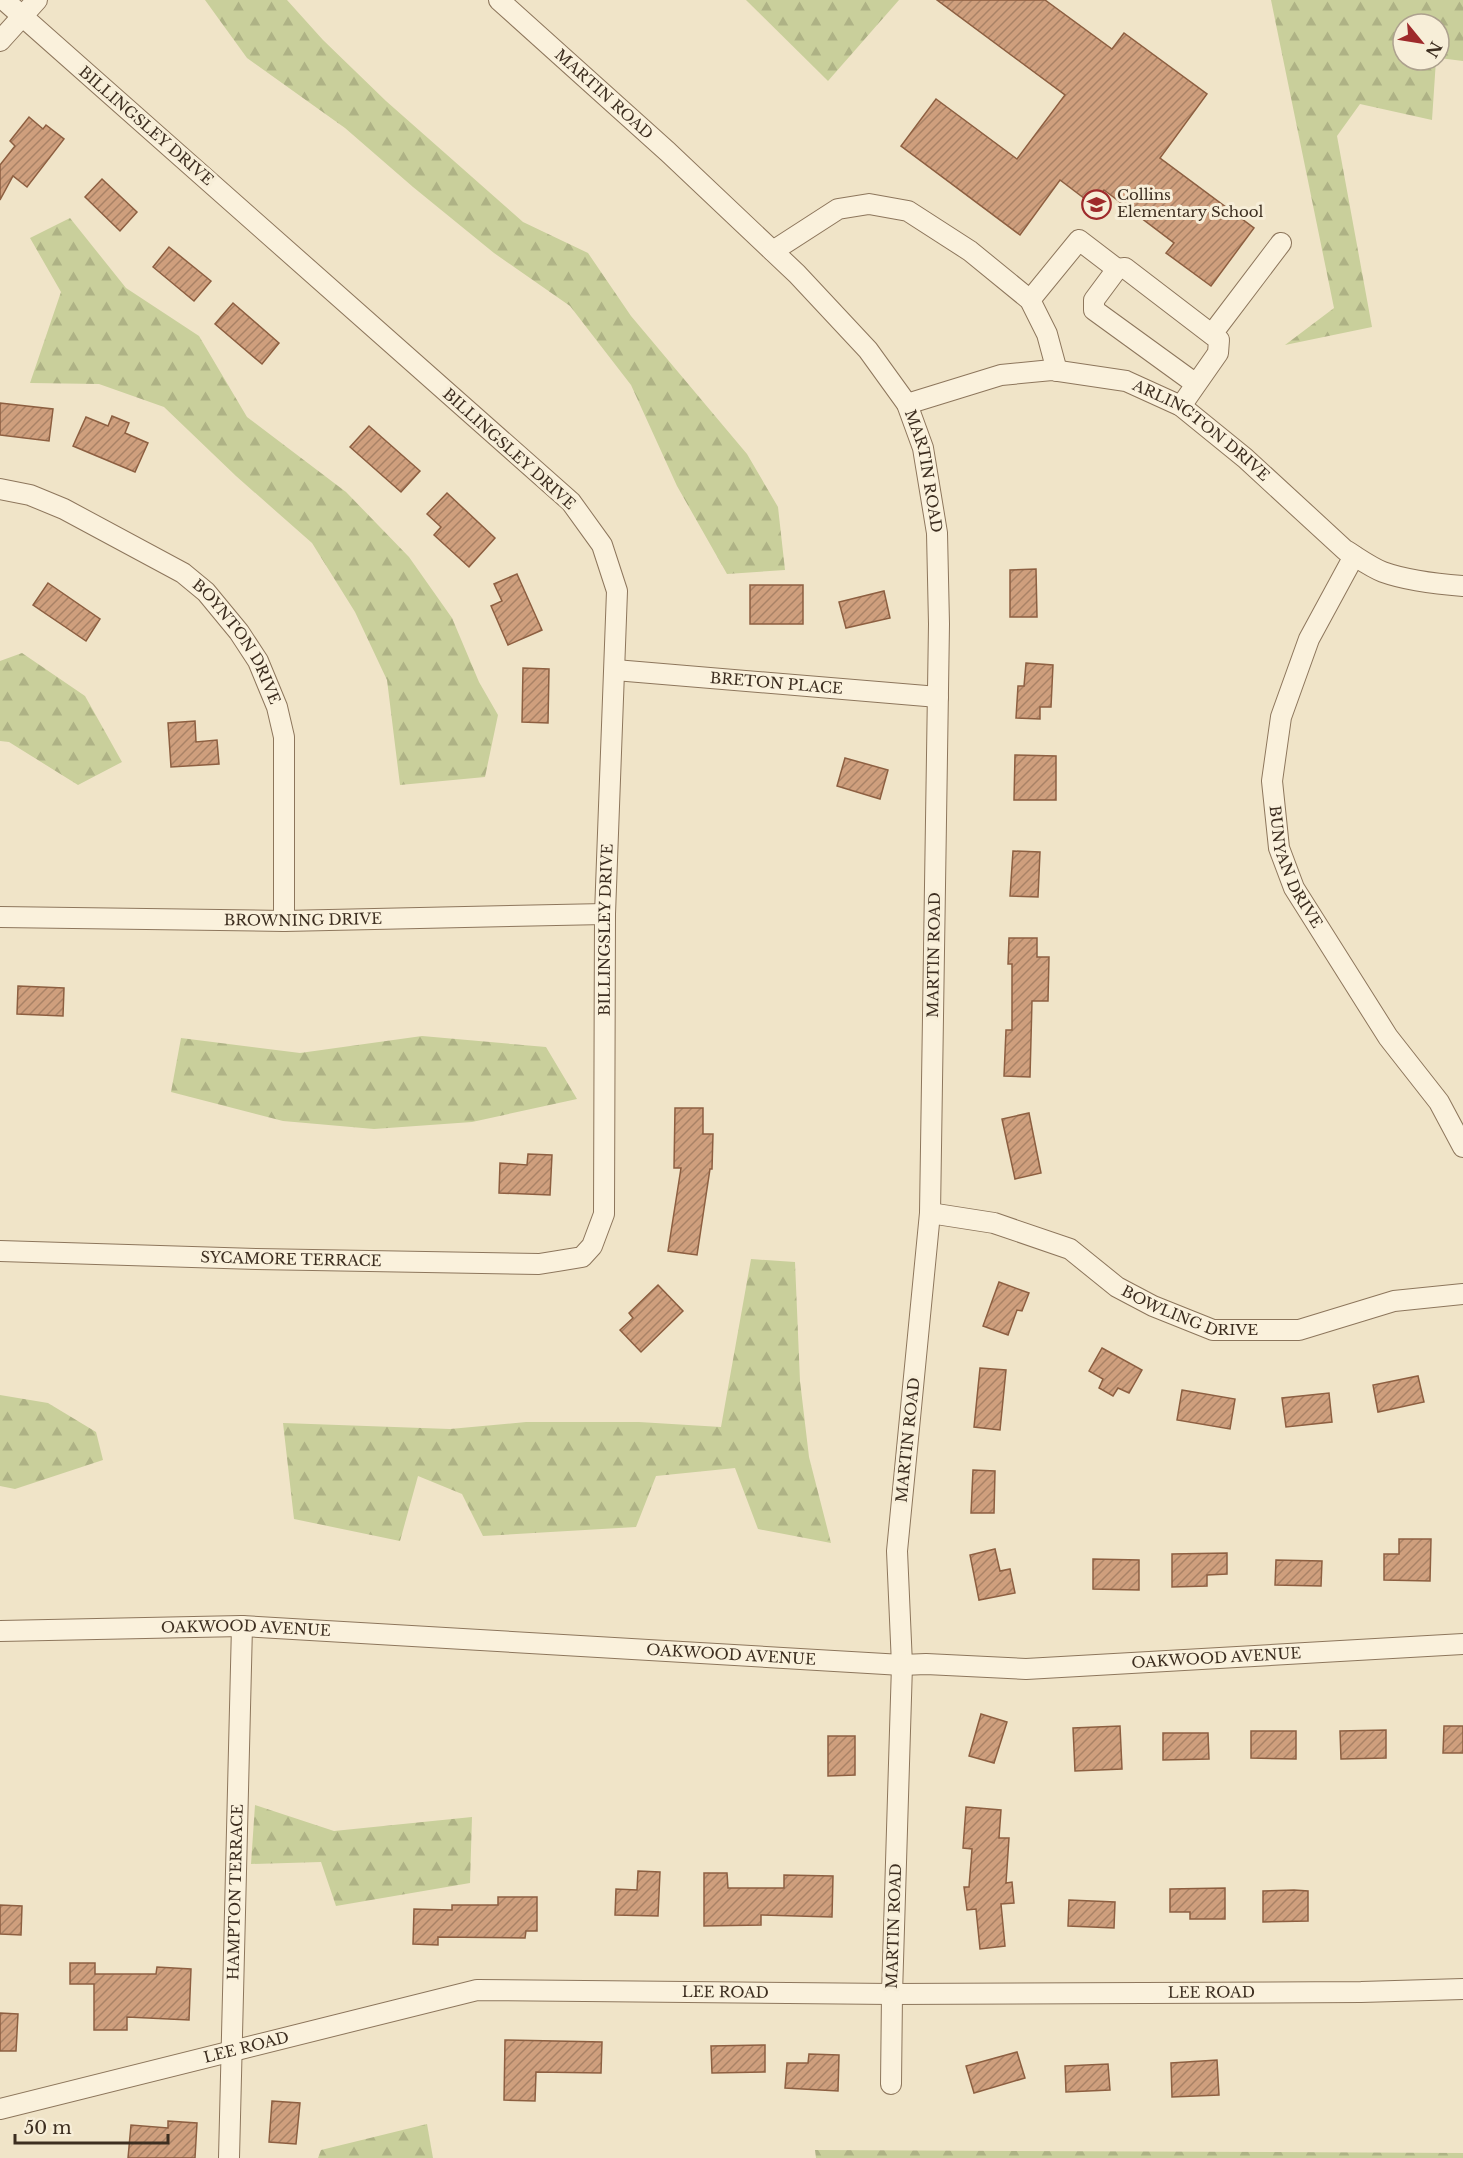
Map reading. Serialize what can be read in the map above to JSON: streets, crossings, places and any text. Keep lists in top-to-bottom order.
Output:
{
  "streets": {
    "street": [
      "MARTIN ROAD",
      "BILLINGSLEY DRIVE",
      "ARLINGTON DRIVE",
      "BOYNTON DRIVE",
      "BRETON PLACE",
      "BUNYAN DRIVE",
      "BROWNING DRIVE",
      "SYCAMORE TERRACE",
      "BOWLING DRIVE",
      "OAKWOOD AVENUE",
      "HAMPTON TERRACE",
      "LEE ROAD"
    ]
  },
  "crossings": [
    ["MARTIN ROAD", "ARLINGTON DRIVE"],
    ["MARTIN ROAD", "BRETON PLACE"],
    ["MARTIN ROAD", "BOWLING DRIVE"],
    ["MARTIN ROAD", "OAKWOOD AVENUE"],
    ["MARTIN ROAD", "LEE ROAD"],
    ["BILLINGSLEY DRIVE", "BRETON PLACE"],
    ["BILLINGSLEY DRIVE", "BROWNING DRIVE"],
    ["BILLINGSLEY DRIVE", "SYCAMORE TERRACE"],
    ["ARLINGTON DRIVE", "BUNYAN DRIVE"],
    ["BOYNTON DRIVE", "BROWNING DRIVE"],
    ["OAKWOOD AVENUE", "HAMPTON TERRACE"],
    ["HAMPTON TERRACE", "LEE ROAD"]
  ],
  "places": {
    "school or university": ["Collins Elementary School"]
  },
  "scale_bar": "50 m",
  "north": "bottom right"
}
